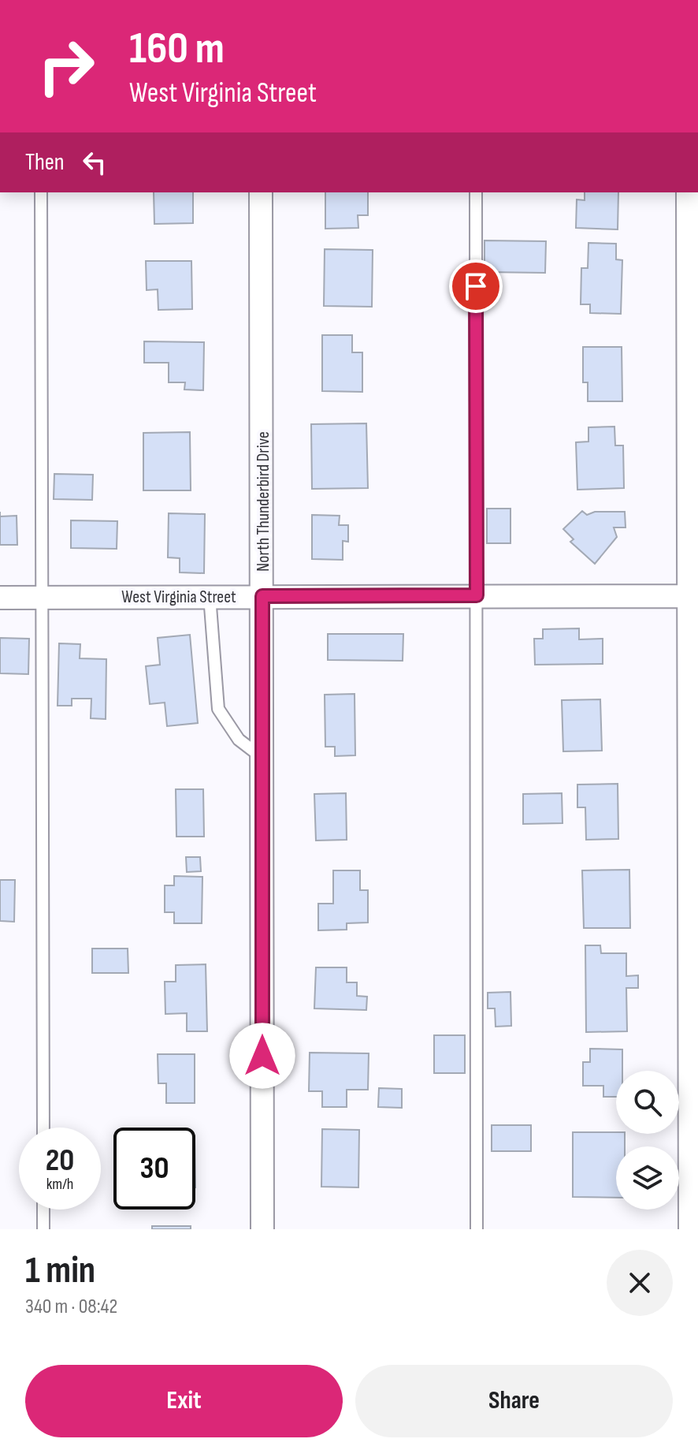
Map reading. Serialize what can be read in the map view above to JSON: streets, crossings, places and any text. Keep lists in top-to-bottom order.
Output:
{
  "streets": {
    "street": ["North Thunderbird Drive", "West Virginia Street"]
  },
  "crossings": [
    ["North Thunderbird Drive", "West Virginia Street"]
  ],
  "page": {
    "turn": ["160 m", "West Virginia Street"],
    "then": "Then",
    "speed": "20 km/h",
    "limit": "30",
    "heading": ["1 min", "340 m · 08:42"],
    "buttons": ["Exit", "Share"]
  }
}
